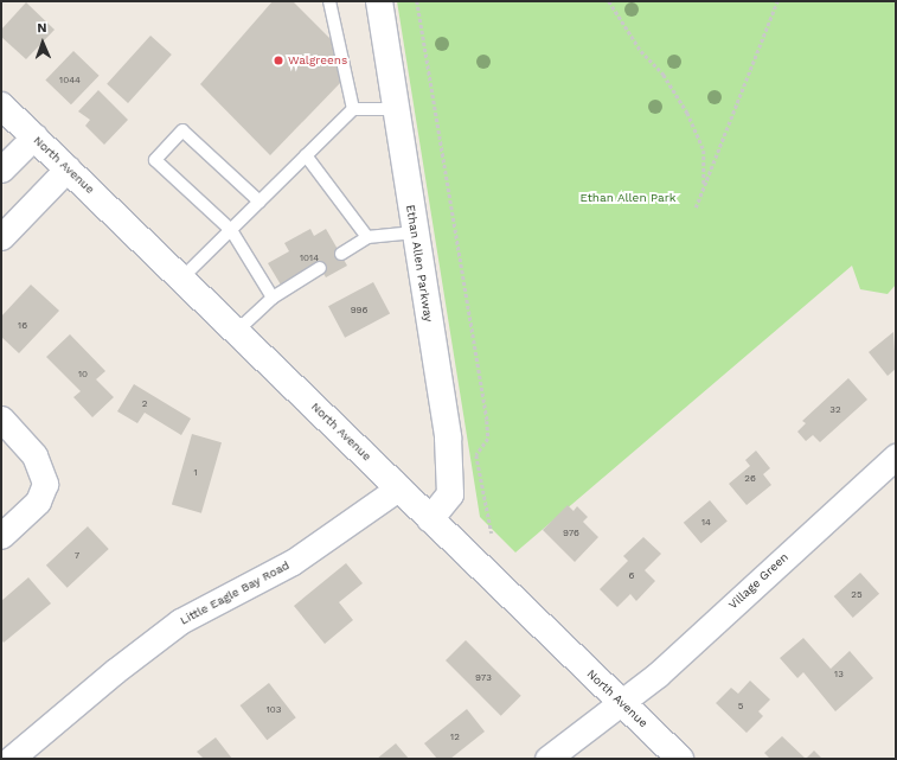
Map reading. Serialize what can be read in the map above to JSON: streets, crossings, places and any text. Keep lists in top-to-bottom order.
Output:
{
  "streets": {
    "main road": ["North Avenue", "Ethan Allen Parkway"],
    "street": ["Village Green", "Little Eagle Bay Road"]
  },
  "crossings": [
    ["North Avenue", "Ethan Allen Parkway"],
    ["North Avenue", "Village Green"],
    ["North Avenue", "Little Eagle Bay Road"]
  ],
  "parks": ["Ethan Allen Park"],
  "places": ["Walgreens"],
  "house_numbers": [
    "1044",
    "1014",
    "996",
    "16",
    "10",
    "2",
    "32",
    "1",
    "26",
    "14",
    "976",
    "7",
    "6",
    "25",
    "13",
    "973",
    "5",
    "103",
    "12"
  ],
  "north": "top"
}
